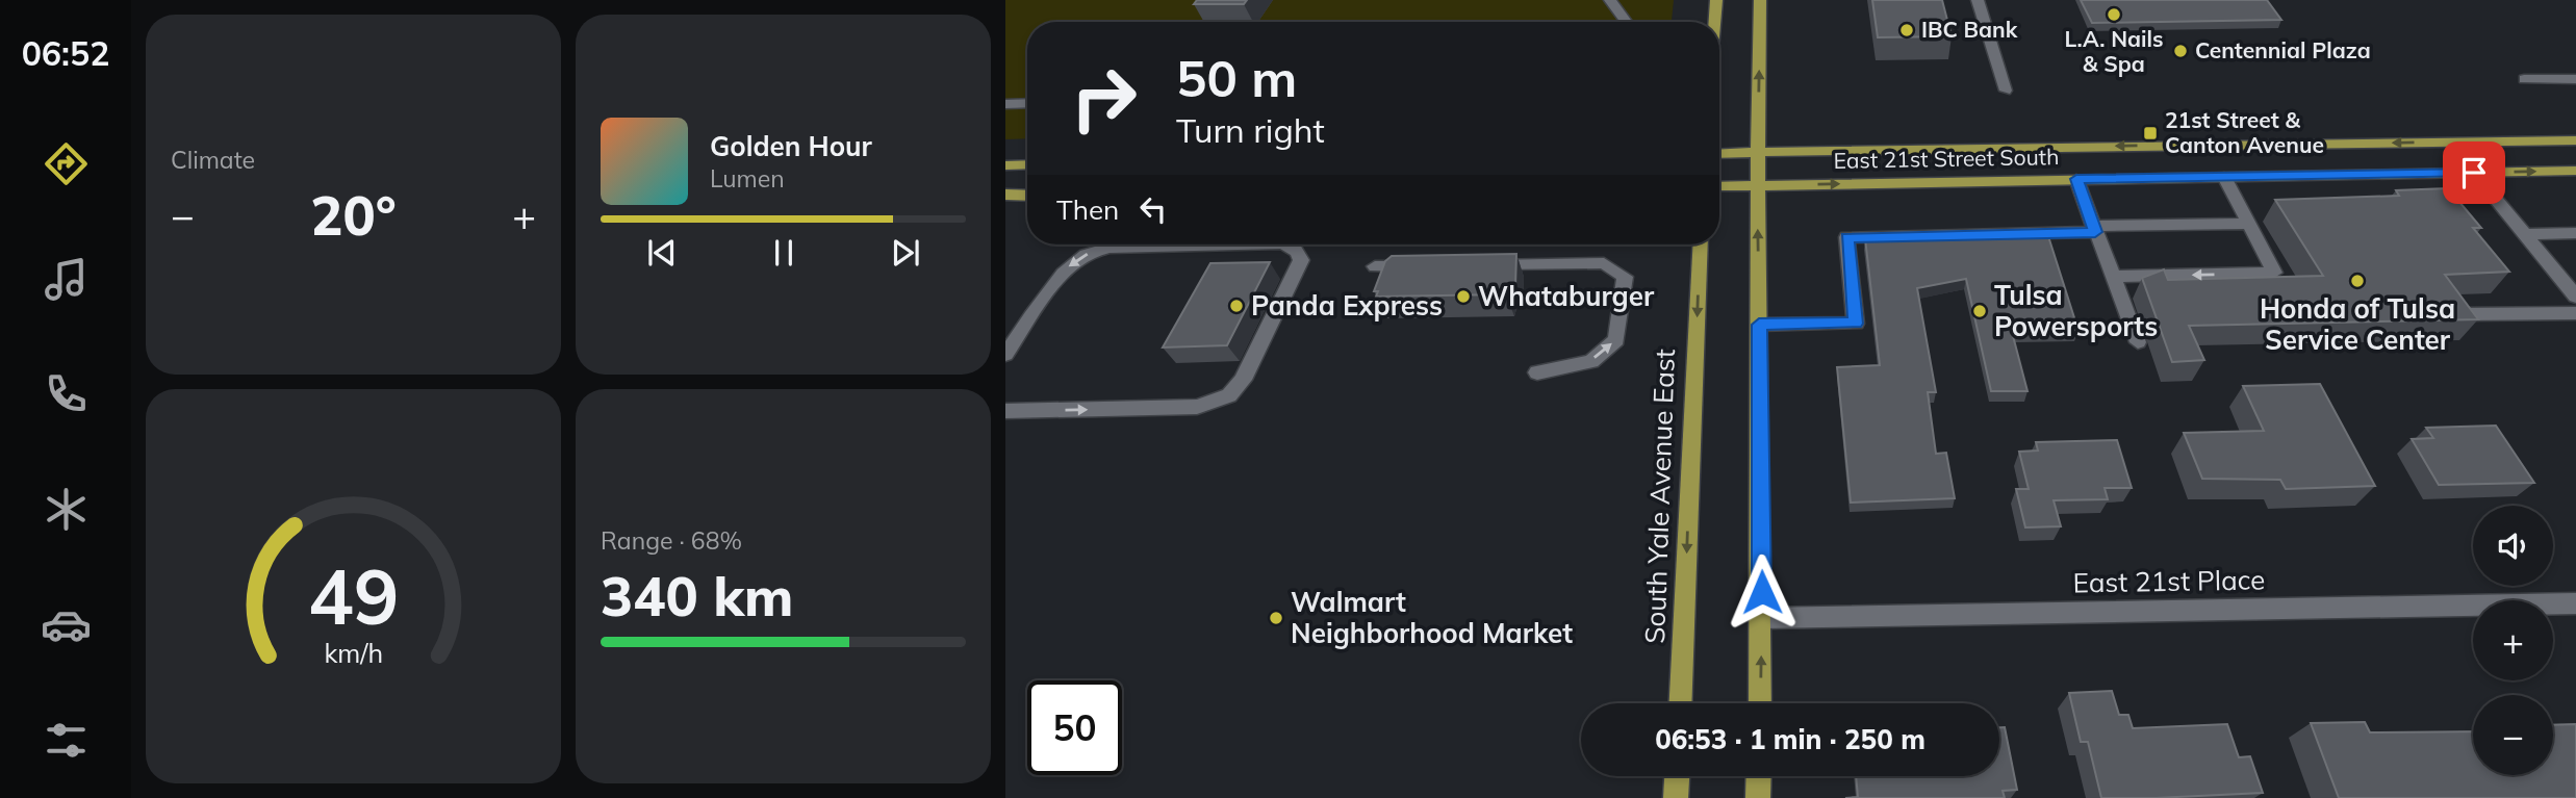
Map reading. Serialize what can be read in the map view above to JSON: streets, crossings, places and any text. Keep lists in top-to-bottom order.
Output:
{
  "streets": {
    "main road": ["East 21st Street South", "South Yale Avenue East"],
    "street": ["East 21st Place"]
  },
  "places": {
    "other": [
      "L.A. Nails & Spa",
      "IBC Bank",
      "Centennial Plaza",
      "Honda of Tulsa Service Center",
      "Whataburger",
      "Panda Express",
      "Tulsa Powersports",
      "Walmart Neighborhood Market"
    ],
    "transit": ["21st Street & Canton Avenue"]
  },
  "page": {
    "tabs": "06:52",
    "tile": [
      "Climate",
      ["Range · 68%", "340 km"]
    ],
    "turn": ["50 m", "Turn right"],
    "song": ["Golden Hour", "Lumen"],
    "then": "Then",
    "heat": ["−", "20°", "+"],
    "map_buttons": ["+", "−"],
    "limit": "50",
    "trip": "06:53 · 1 min · 250 m",
    "gauge": ["49", "km/h"]
  }
}
